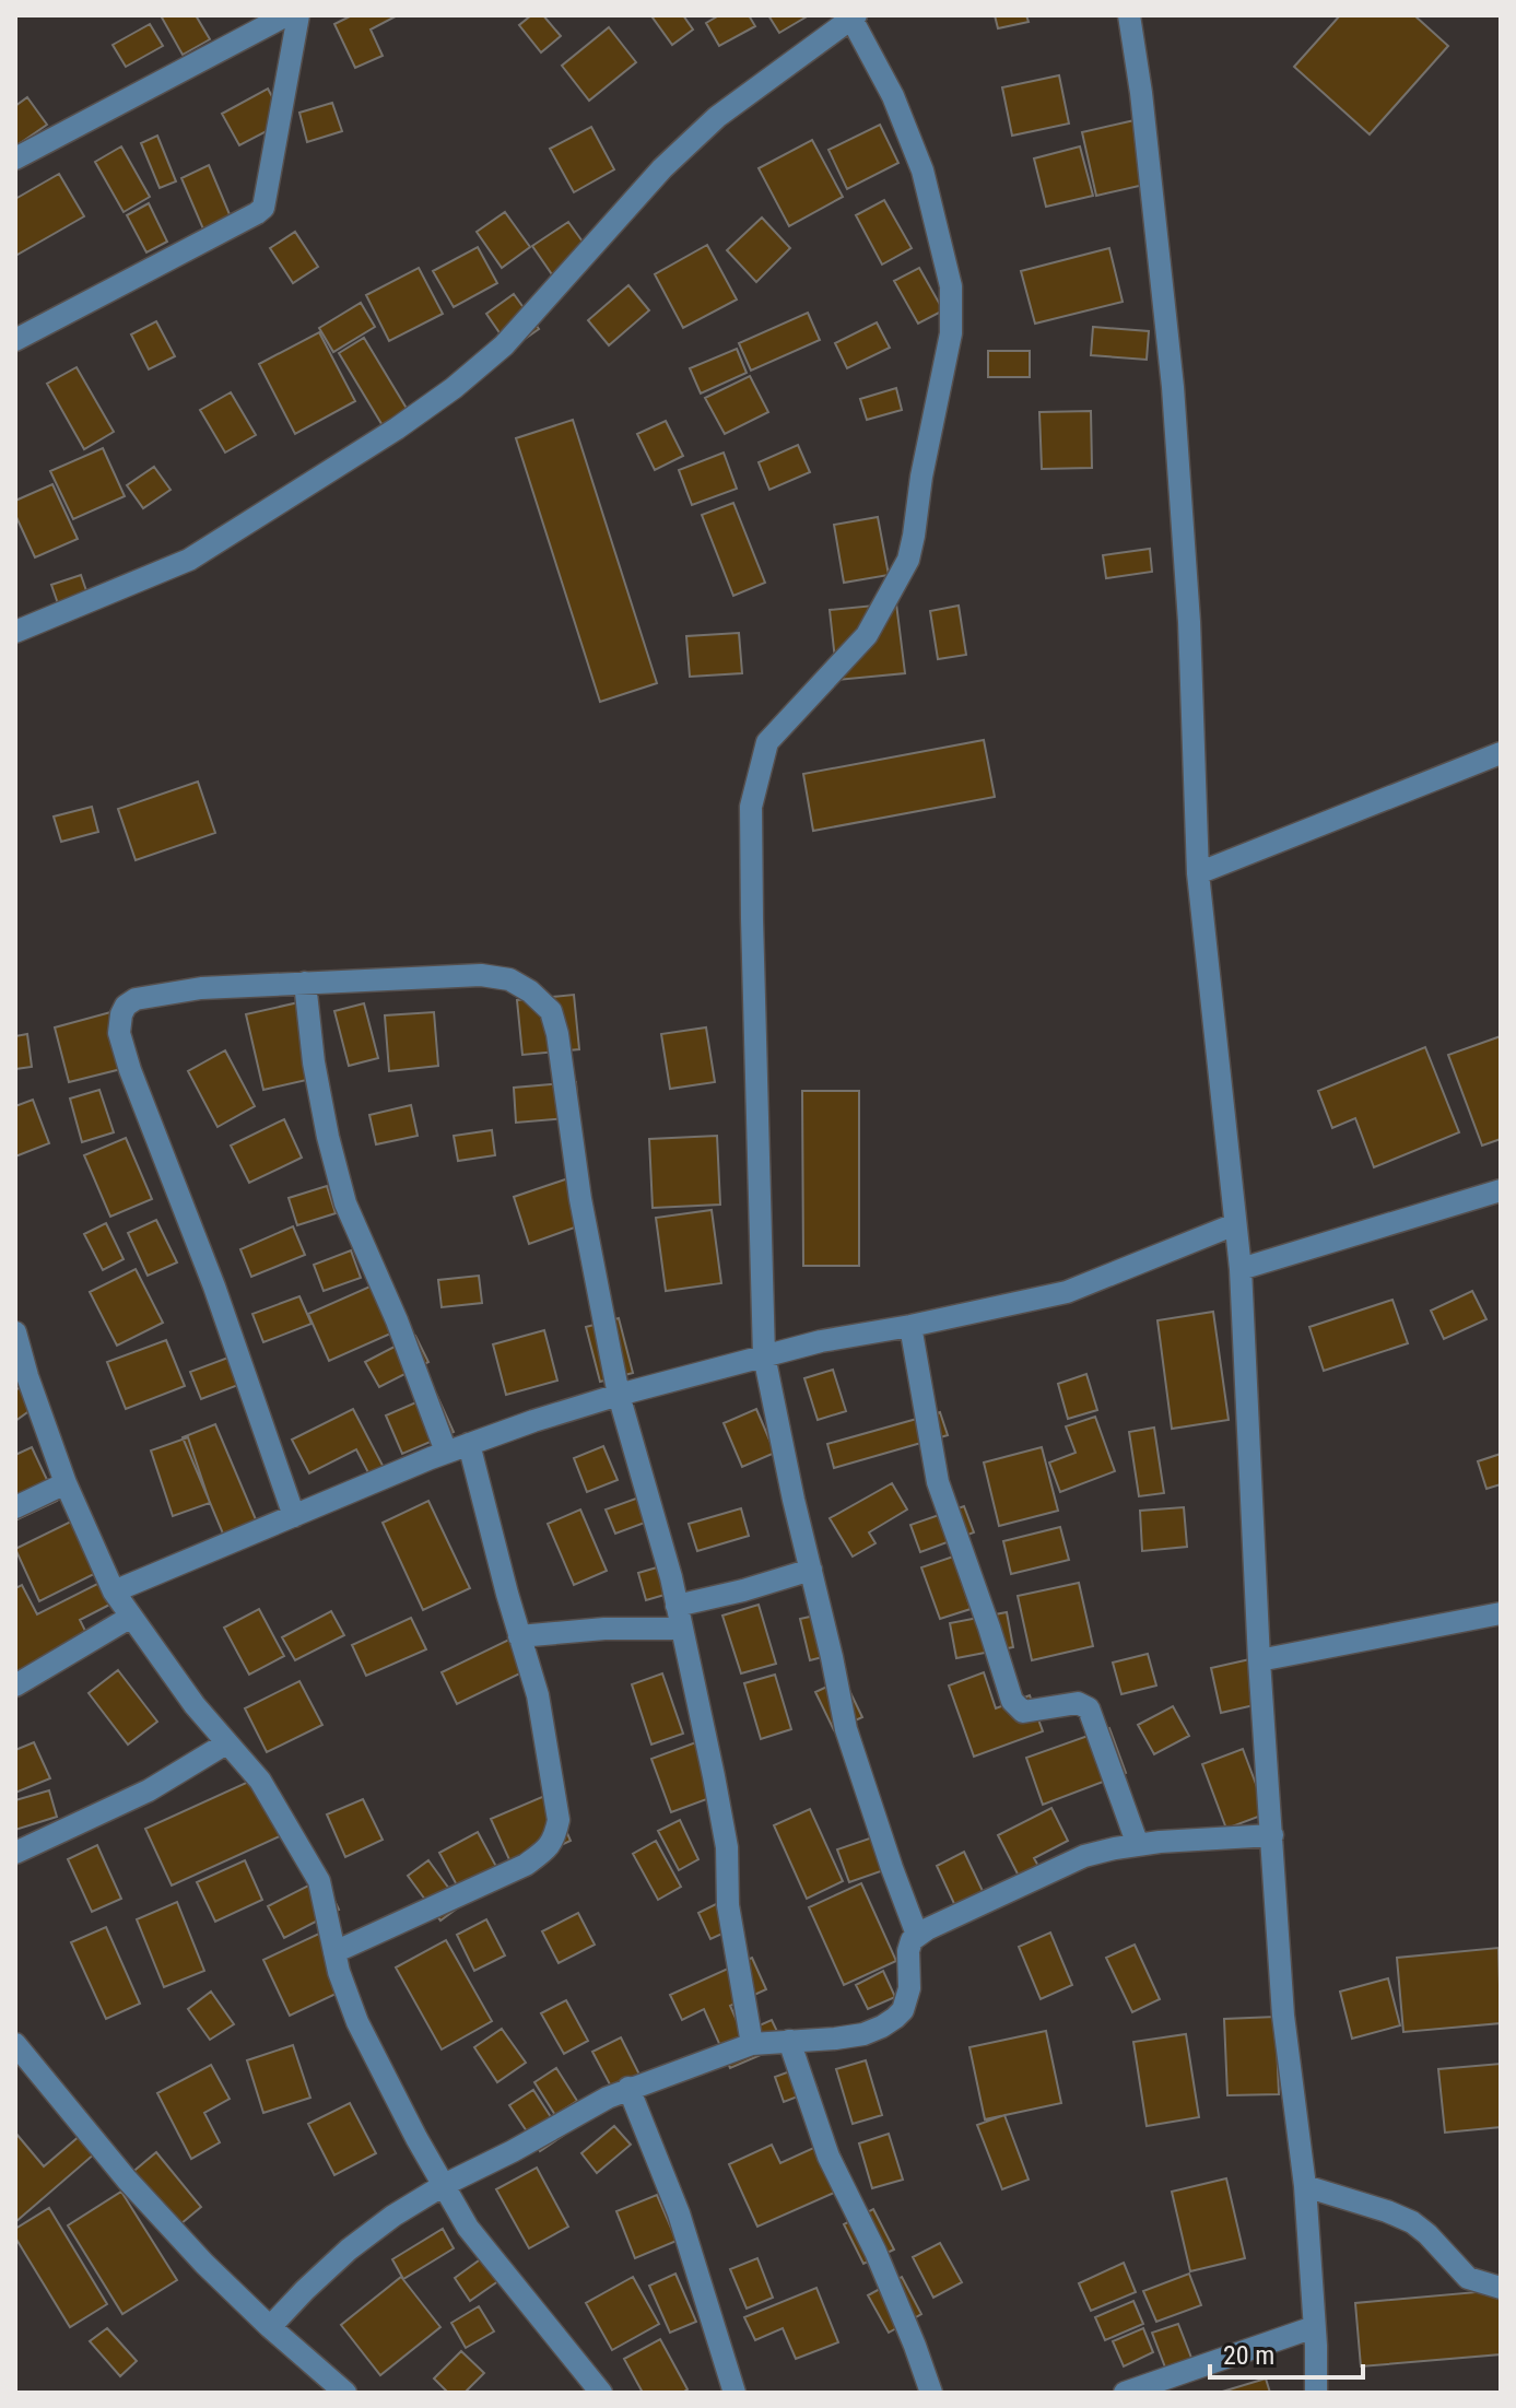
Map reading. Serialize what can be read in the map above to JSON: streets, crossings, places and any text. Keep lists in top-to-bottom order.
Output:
{
  "scale_bar": "20 m"
}
